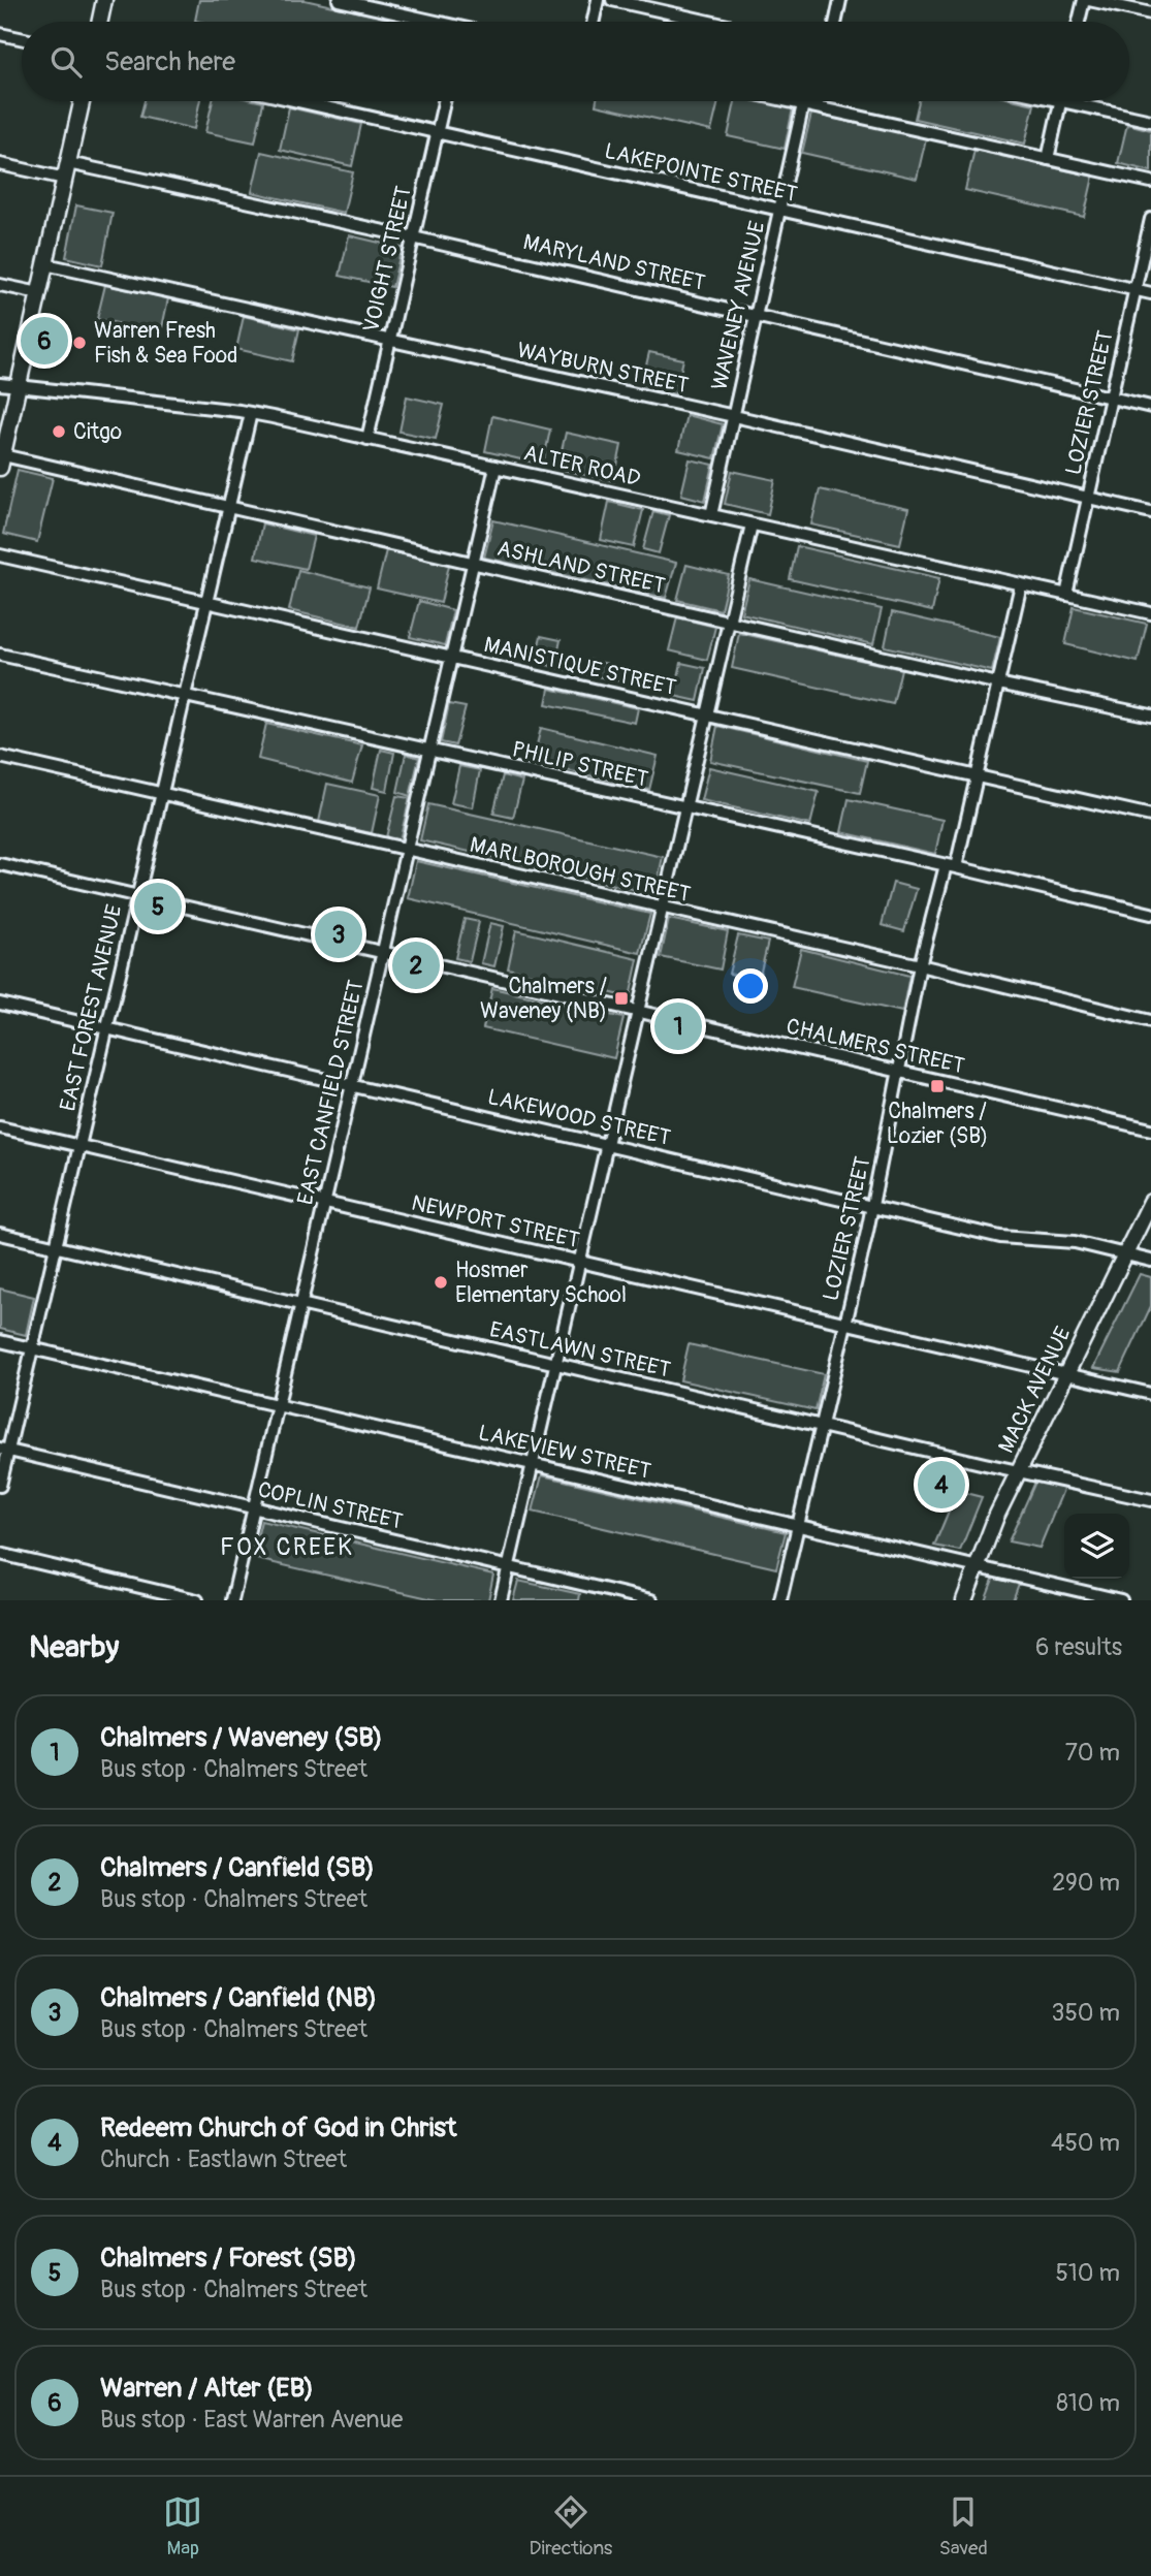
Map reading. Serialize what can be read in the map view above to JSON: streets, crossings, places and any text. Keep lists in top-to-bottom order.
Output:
{
  "streets": {
    "main road": ["MACK AVENUE"],
    "street": [
      "LAKEPOINTE STREET",
      "VOIGHT STREET",
      "MARYLAND STREET",
      "WAVENEY AVENUE",
      "WAYBURN STREET",
      "LOZIER STREET",
      "ALTER ROAD",
      "ASHLAND STREET",
      "MANISTIQUE STREET",
      "PHILIP STREET",
      "MARLBOROUGH STREET",
      "EAST FOREST AVENUE",
      "CHALMERS STREET",
      "EAST CANFIELD STREET",
      "LAKEWOOD STREET",
      "NEWPORT STREET",
      "EASTLAWN STREET",
      "LAKEVIEW STREET",
      "COPLIN STREET"
    ]
  },
  "crossings": [
    ["LAKEPOINTE STREET", "VOIGHT STREET"],
    ["LAKEPOINTE STREET", "WAVENEY AVENUE"],
    ["LAKEPOINTE STREET", "LOZIER STREET"],
    ["VOIGHT STREET", "MARYLAND STREET"],
    ["VOIGHT STREET", "WAYBURN STREET"],
    ["VOIGHT STREET", "ALTER ROAD"],
    ["MARYLAND STREET", "WAVENEY AVENUE"],
    ["MARYLAND STREET", "LOZIER STREET"],
    ["WAVENEY AVENUE", "WAYBURN STREET"],
    ["WAVENEY AVENUE", "ALTER ROAD"],
    ["WAYBURN STREET", "LOZIER STREET"],
    ["LOZIER STREET", "ALTER ROAD"],
    ["LOZIER STREET", "ASHLAND STREET"],
    ["LOZIER STREET", "MANISTIQUE STREET"],
    ["LOZIER STREET", "PHILIP STREET"],
    ["LOZIER STREET", "MARLBOROUGH STREET"],
    ["LOZIER STREET", "CHALMERS STREET"],
    ["LOZIER STREET", "LAKEWOOD STREET"],
    ["LOZIER STREET", "NEWPORT STREET"],
    ["LOZIER STREET", "EASTLAWN STREET"],
    ["LOZIER STREET", "LAKEVIEW STREET"],
    ["ALTER ROAD", "EAST FOREST AVENUE"],
    ["ALTER ROAD", "EAST CANFIELD STREET"],
    ["ASHLAND STREET", "EAST FOREST AVENUE"],
    ["ASHLAND STREET", "EAST CANFIELD STREET"],
    ["MANISTIQUE STREET", "EAST FOREST AVENUE"],
    ["MANISTIQUE STREET", "EAST CANFIELD STREET"],
    ["PHILIP STREET", "EAST FOREST AVENUE"],
    ["PHILIP STREET", "EAST CANFIELD STREET"],
    ["MARLBOROUGH STREET", "EAST FOREST AVENUE"],
    ["MARLBOROUGH STREET", "EAST CANFIELD STREET"],
    ["EAST FOREST AVENUE", "CHALMERS STREET"],
    ["EAST FOREST AVENUE", "LAKEWOOD STREET"],
    ["EAST FOREST AVENUE", "NEWPORT STREET"],
    ["EAST FOREST AVENUE", "EASTLAWN STREET"],
    ["EAST FOREST AVENUE", "LAKEVIEW STREET"],
    ["EAST FOREST AVENUE", "COPLIN STREET"],
    ["CHALMERS STREET", "EAST CANFIELD STREET"],
    ["EAST CANFIELD STREET", "LAKEWOOD STREET"],
    ["EAST CANFIELD STREET", "NEWPORT STREET"],
    ["EAST CANFIELD STREET", "EASTLAWN STREET"],
    ["EAST CANFIELD STREET", "LAKEVIEW STREET"],
    ["EAST CANFIELD STREET", "COPLIN STREET"],
    ["LAKEWOOD STREET", "MACK AVENUE"],
    ["NEWPORT STREET", "MACK AVENUE"],
    ["EASTLAWN STREET", "MACK AVENUE"],
    ["MACK AVENUE", "LAKEVIEW STREET"]
  ],
  "districts": ["FOX CREEK"],
  "places": {
    "other": ["Warren Fresh Fish & Sea Food", "Citgo", "Hosmer Elementary School"],
    "transit": ["Chalmers / Waveney (NB)", "Chalmers / Lozier (SB)"]
  },
  "page": {
    "search": "Search here",
    "pins": [
      "6",
      "5",
      "3",
      "2",
      "1",
      "4"
    ],
    "heading": ["Nearby", "6 results"],
    "list": [
      {
        "mark": "1",
        "name": "Chalmers / Waveney (SB)",
        "note": "Bus stop · Chalmers Street",
        "value": "70 m"
      },
      {
        "mark": "2",
        "name": "Chalmers / Canfield (SB)",
        "note": "Bus stop · Chalmers Street",
        "value": "290 m"
      },
      {
        "mark": "3",
        "name": "Chalmers / Canfield (NB)",
        "note": "Bus stop · Chalmers Street",
        "value": "350 m"
      },
      {
        "mark": "4",
        "name": "Redeem Church of God in Christ",
        "note": "Church · Eastlawn Street",
        "value": "450 m"
      },
      {
        "mark": "5",
        "name": "Chalmers / Forest (SB)",
        "note": "Bus stop · Chalmers Street",
        "value": "510 m"
      },
      {
        "mark": "6",
        "name": "Warren / Alter (EB)",
        "note": "Bus stop · East Warren Avenue",
        "value": "810 m"
      }
    ],
    "nav": ["Map", "Directions", "Saved"]
  }
}
